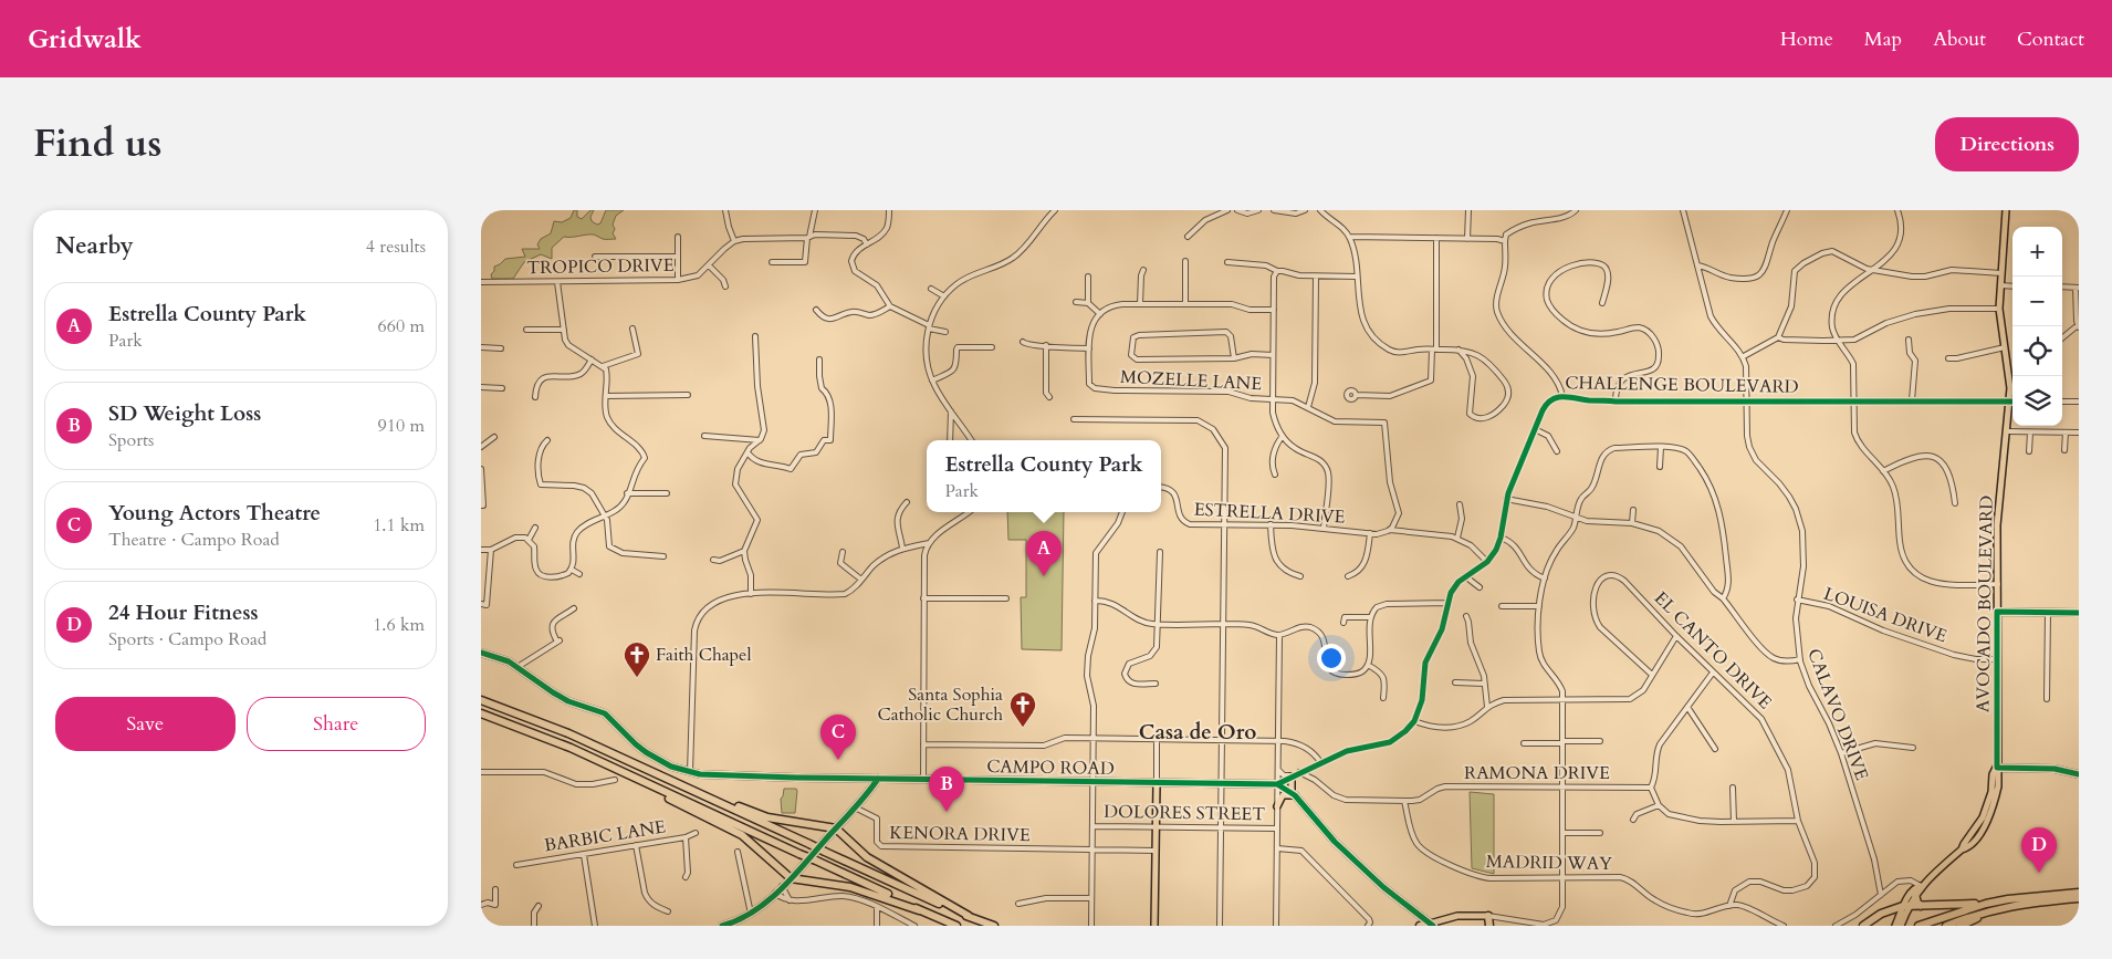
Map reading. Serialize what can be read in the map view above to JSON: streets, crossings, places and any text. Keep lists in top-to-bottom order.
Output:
{
  "streets": {
    "main road": ["AVOCADO BOULEVARD", "CAMPO ROAD"],
    "street": [
      "TROPICO DRIVE",
      "MOZELLE LANE",
      "CHALLENGE BOULEVARD",
      "ESTRELLA DRIVE",
      "LOUISA DRIVE",
      "EL CANTO DRIVE",
      "CALAVO DRIVE",
      "RAMONA DRIVE",
      "DOLORES STREET",
      "KENORA DRIVE",
      "BARBIC LANE",
      "MADRID WAY"
    ]
  },
  "crossings": [
    ["MOZELLE LANE", "ESTRELLA DRIVE"],
    ["CHALLENGE BOULEVARD", "CALAVO DRIVE"],
    ["AVOCADO BOULEVARD", "LOUISA DRIVE"],
    ["LOUISA DRIVE", "CALAVO DRIVE"],
    ["EL CANTO DRIVE", "MADRID WAY"],
    ["RAMONA DRIVE", "MADRID WAY"]
  ],
  "districts": ["Casa de Oro"],
  "places": {
    "church": ["Faith Chapel", "Santa Sophia Catholic Church"]
  },
  "page": {
    "header": "Gridwalk",
    "nav": [
      "Home",
      "Map",
      "About",
      "Contact"
    ],
    "title": "Find us",
    "buttons": [
      "Directions",
      ["Save", "Share"]
    ],
    "heading": ["Nearby", "4 results"],
    "map_buttons": ["+", "−"],
    "list": [
      {
        "mark": "A",
        "name": "Estrella County Park",
        "note": "Park",
        "value": "660 m"
      },
      {
        "mark": "B",
        "name": "SD Weight Loss",
        "note": "Sports",
        "value": "910 m"
      },
      {
        "mark": "C",
        "name": "Young Actors Theatre",
        "note": "Theatre · Campo Road",
        "value": "1.1 km"
      },
      {
        "mark": "D",
        "name": "24 Hour Fitness",
        "note": "Sports · Campo Road",
        "value": "1.6 km"
      }
    ],
    "popup": ["Estrella County Park", "Park"],
    "pins": [
      "A",
      "C",
      "B",
      "D"
    ]
  }
}
